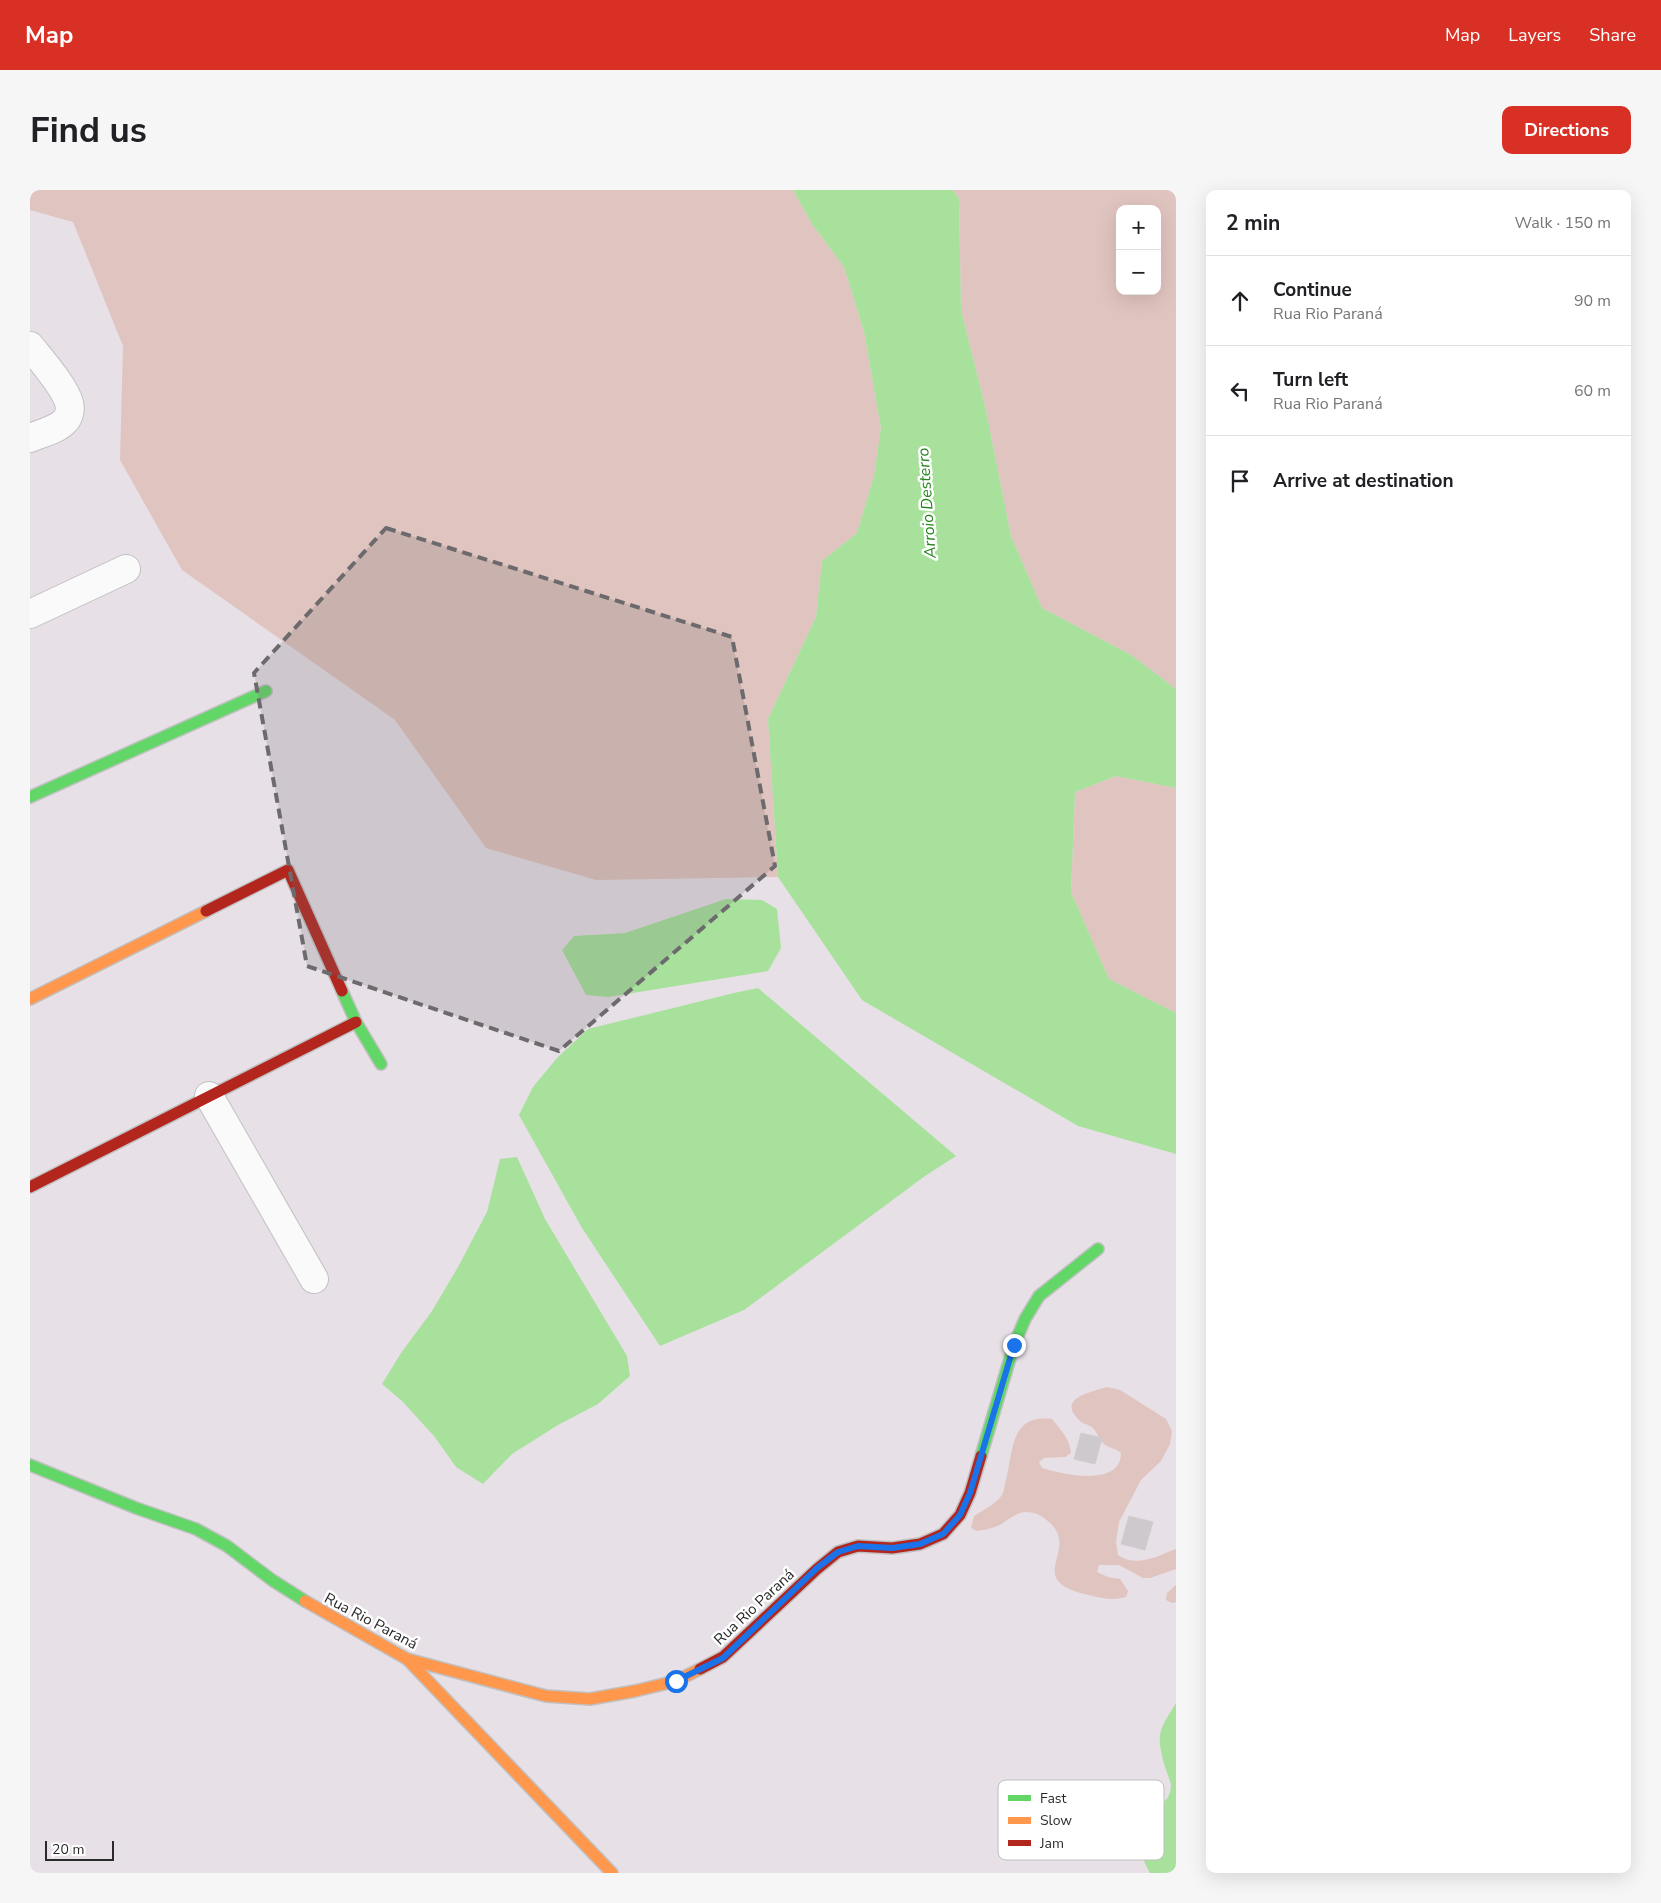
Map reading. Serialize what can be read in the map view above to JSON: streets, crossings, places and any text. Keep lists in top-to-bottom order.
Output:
{
  "streets": {
    "street": ["Rua Rio Paraná"]
  },
  "water": ["Arroio Desterro"],
  "legend": ["Fast", "Slow", "Jam"],
  "scale_bar": "20 m",
  "page": {
    "header": "Map",
    "nav": ["Map", "Layers", "Share"],
    "buttons": "Directions",
    "title": "Find us",
    "heading": ["2 min", "Walk · 150 m"],
    "map_buttons": ["+", "−"],
    "list": [
      ["Continue", "Rua Rio Paraná", "90 m"],
      ["Turn left", "Rua Rio Paraná", "60 m"],
      "Arrive at destination"
    ],
    "scale": "20 m"
  }
}
